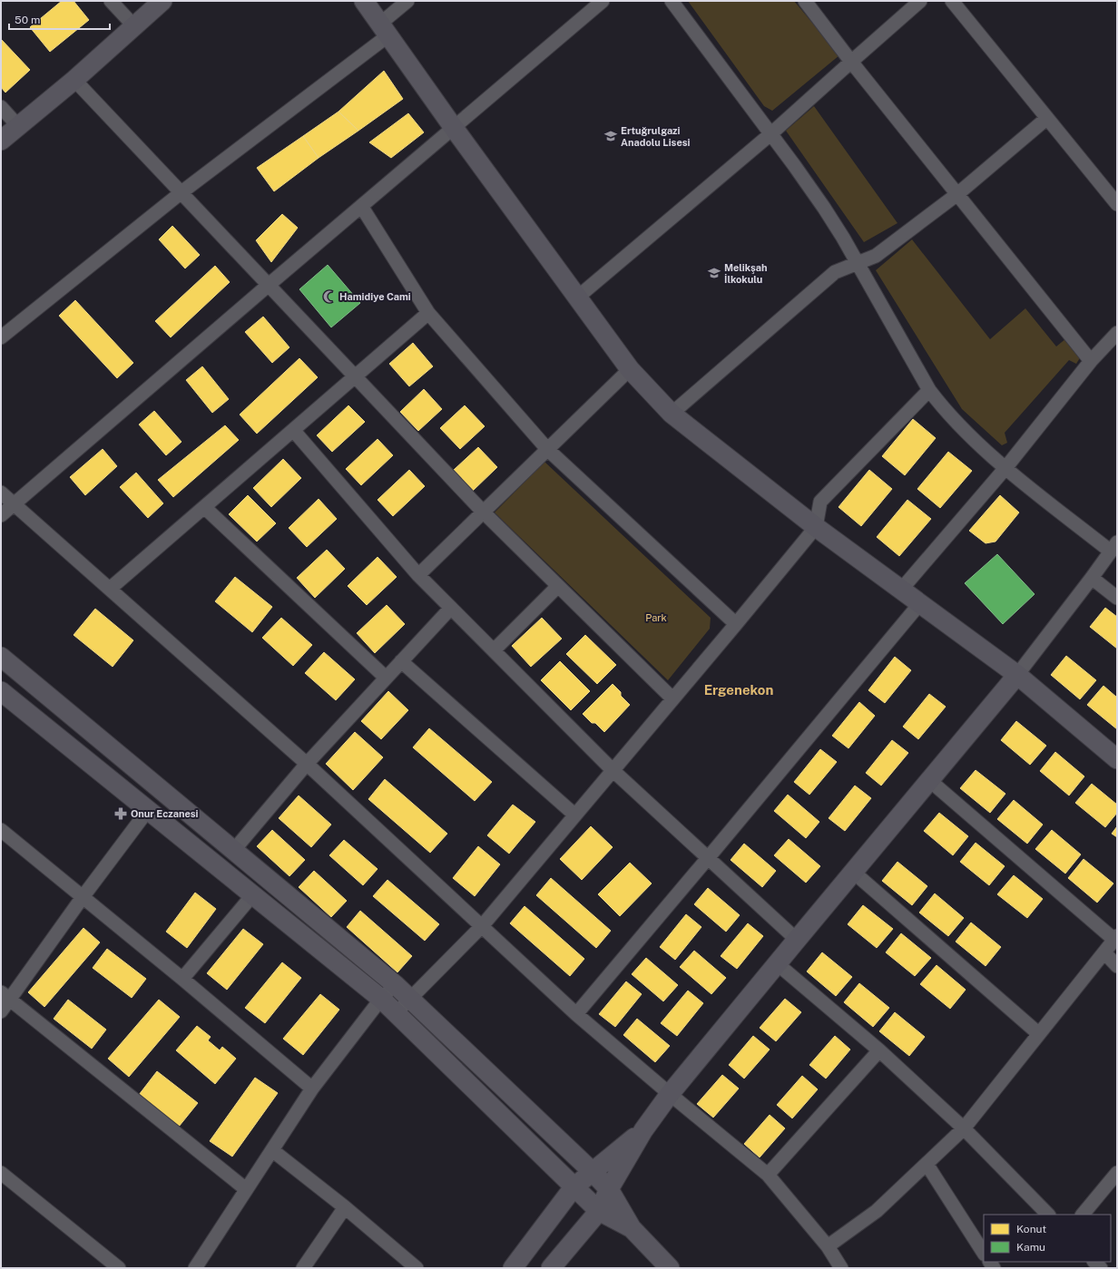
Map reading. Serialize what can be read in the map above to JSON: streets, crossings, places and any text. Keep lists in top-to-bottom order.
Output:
{
  "districts": ["Ergenekon"],
  "parks": ["Park"],
  "places": {
    "school or university": ["Ertuğrulgazi Anadolu Lisesi", "Melikşah İlkokulu"],
    "mosque": ["Hamidiye Cami"],
    "pharmacy": ["Onur Eczanesi"]
  },
  "legend": ["Konut", "Kamu"],
  "scale_bar": "50 m"
}
